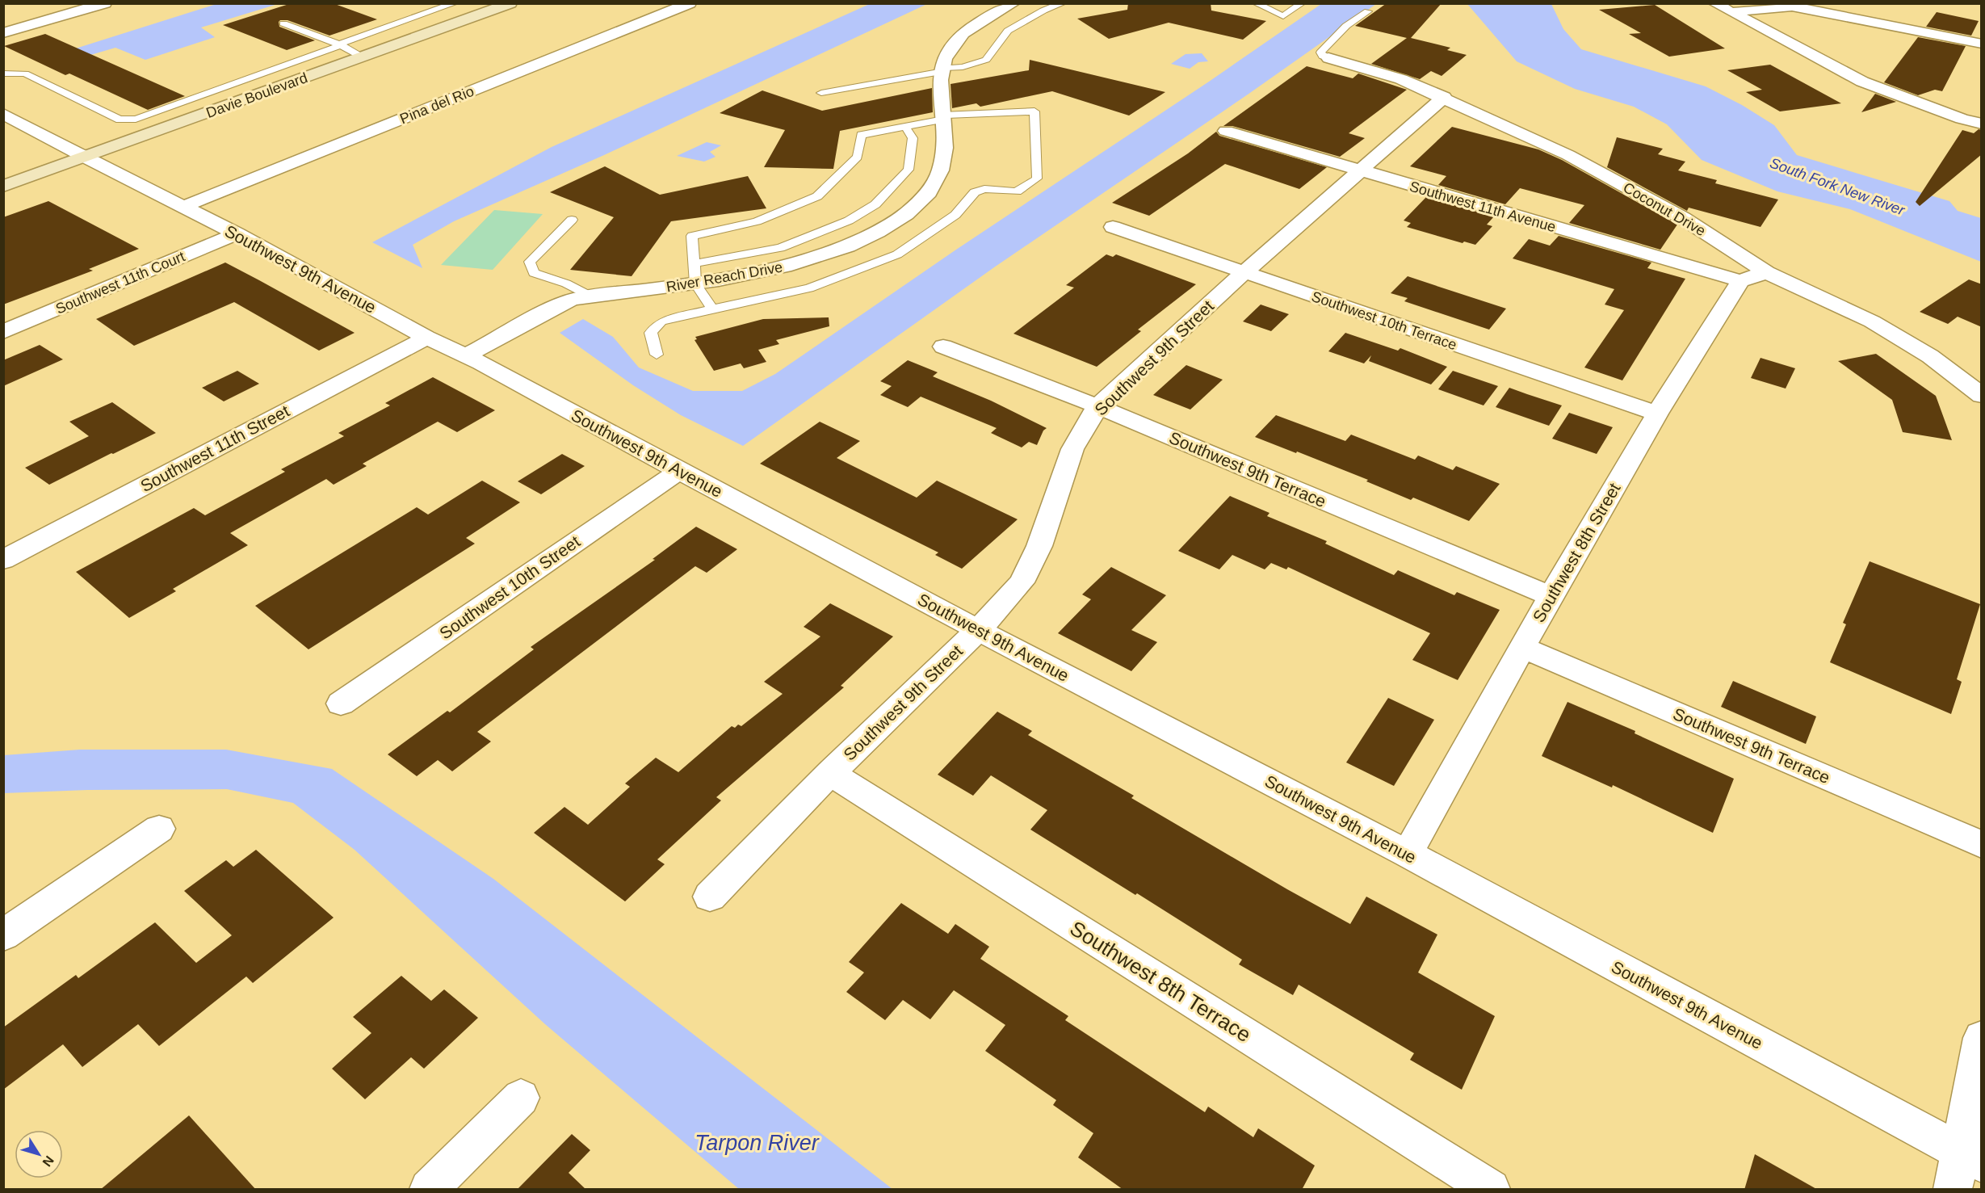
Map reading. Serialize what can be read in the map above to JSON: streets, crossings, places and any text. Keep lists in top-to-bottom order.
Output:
{
  "streets": {
    "main road": ["Davie Boulevard"],
    "street": [
      "Pina del Rio",
      "Southwest 11th Avenue",
      "Coconut Drive",
      "Southwest 9th Avenue",
      "River Reach Drive",
      "Southwest 11th Court",
      "Southwest 10th Terrace",
      "Southwest 9th Street",
      "Southwest 11th Street",
      "Southwest 9th Terrace",
      "Southwest 8th Street",
      "Southwest 10th Street",
      "Southwest 8th Terrace"
    ]
  },
  "crossings": [
    ["Davie Boulevard", "Southwest 9th Avenue"],
    ["Pina del Rio", "Southwest 9th Avenue"],
    ["Southwest 11th Avenue", "Southwest 9th Street"],
    ["Southwest 11th Avenue", "Southwest 8th Street"],
    ["Coconut Drive", "Southwest 9th Street"],
    ["Southwest 9th Avenue", "Southwest 11th Court"],
    ["Southwest 9th Avenue", "Southwest 9th Street"],
    ["Southwest 9th Avenue", "Southwest 11th Street"],
    ["Southwest 9th Avenue", "Southwest 8th Street"],
    ["Southwest 9th Avenue", "Southwest 10th Street"],
    ["Southwest 10th Terrace", "Southwest 9th Street"],
    ["Southwest 10th Terrace", "Southwest 8th Street"],
    ["Southwest 9th Street", "Southwest 9th Terrace"],
    ["Southwest 9th Street", "Southwest 8th Terrace"],
    ["Southwest 9th Terrace", "Southwest 8th Street"]
  ],
  "water": ["South Fork New River", "Tarpon River"],
  "north": "bottom right"
}
